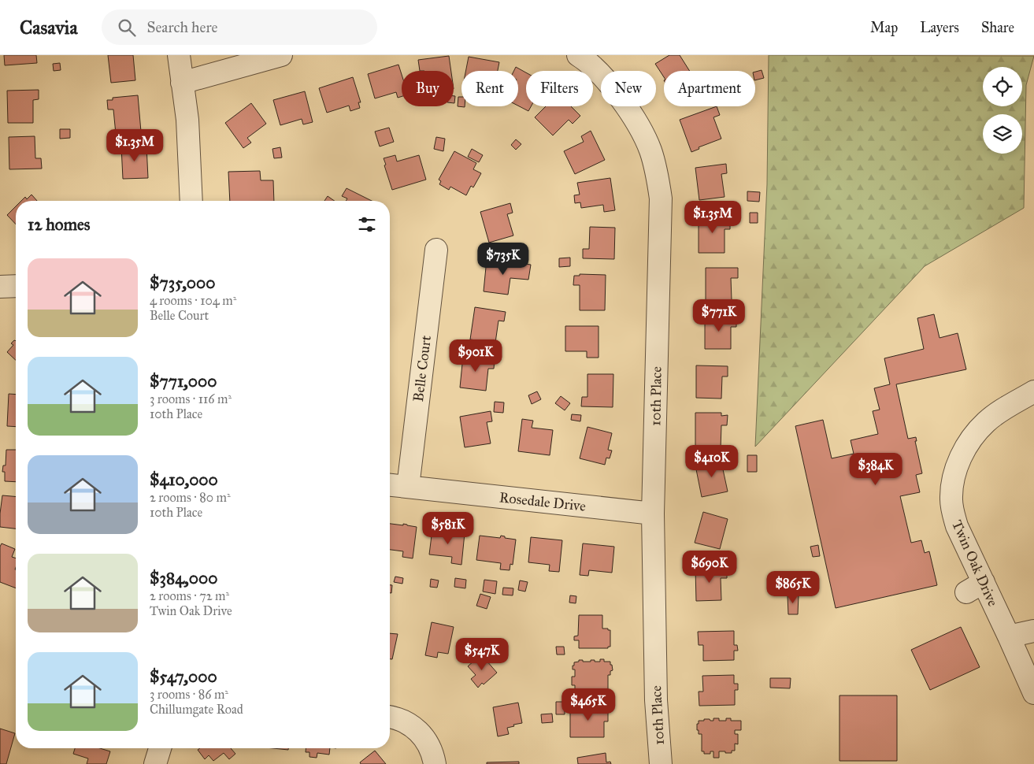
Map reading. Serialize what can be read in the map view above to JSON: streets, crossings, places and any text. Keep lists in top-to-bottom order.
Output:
{
  "streets": {
    "street": [
      "Belle Court",
      "10th Place",
      "Rosedale Drive",
      "Twin Oak Drive"
    ]
  },
  "crossings": [
    ["Belle Court", "Rosedale Drive"],
    ["10th Place", "Rosedale Drive"]
  ],
  "page": {
    "header": "Casavia",
    "search": "Search here",
    "nav": ["Map", "Layers", "Share"],
    "chip": [
      "Buy",
      "Rent",
      "Filters",
      "New",
      "Apartment"
    ],
    "price": [
      "$1.35M",
      "$1.35M",
      "$735K",
      "$771K",
      "$901K",
      "$410K",
      "$384K",
      "$581K",
      "$690K",
      "$865K",
      "$547K",
      "$465K"
    ],
    "heading": "12 homes",
    "list": [
      {
        "name": "$735,000",
        "note": "4 rooms · 104 m² · Belle Court"
      },
      {
        "name": "$771,000",
        "note": "3 rooms · 116 m² · 10th Place"
      },
      {
        "name": "$410,000",
        "note": "2 rooms · 80 m² · 10th Place"
      },
      {
        "name": "$384,000",
        "note": "2 rooms · 72 m² · Twin Oak Drive"
      },
      {
        "name": "$547,000",
        "note": "3 rooms · 86 m² · Chillumgate Road"
      }
    ]
  }
}
